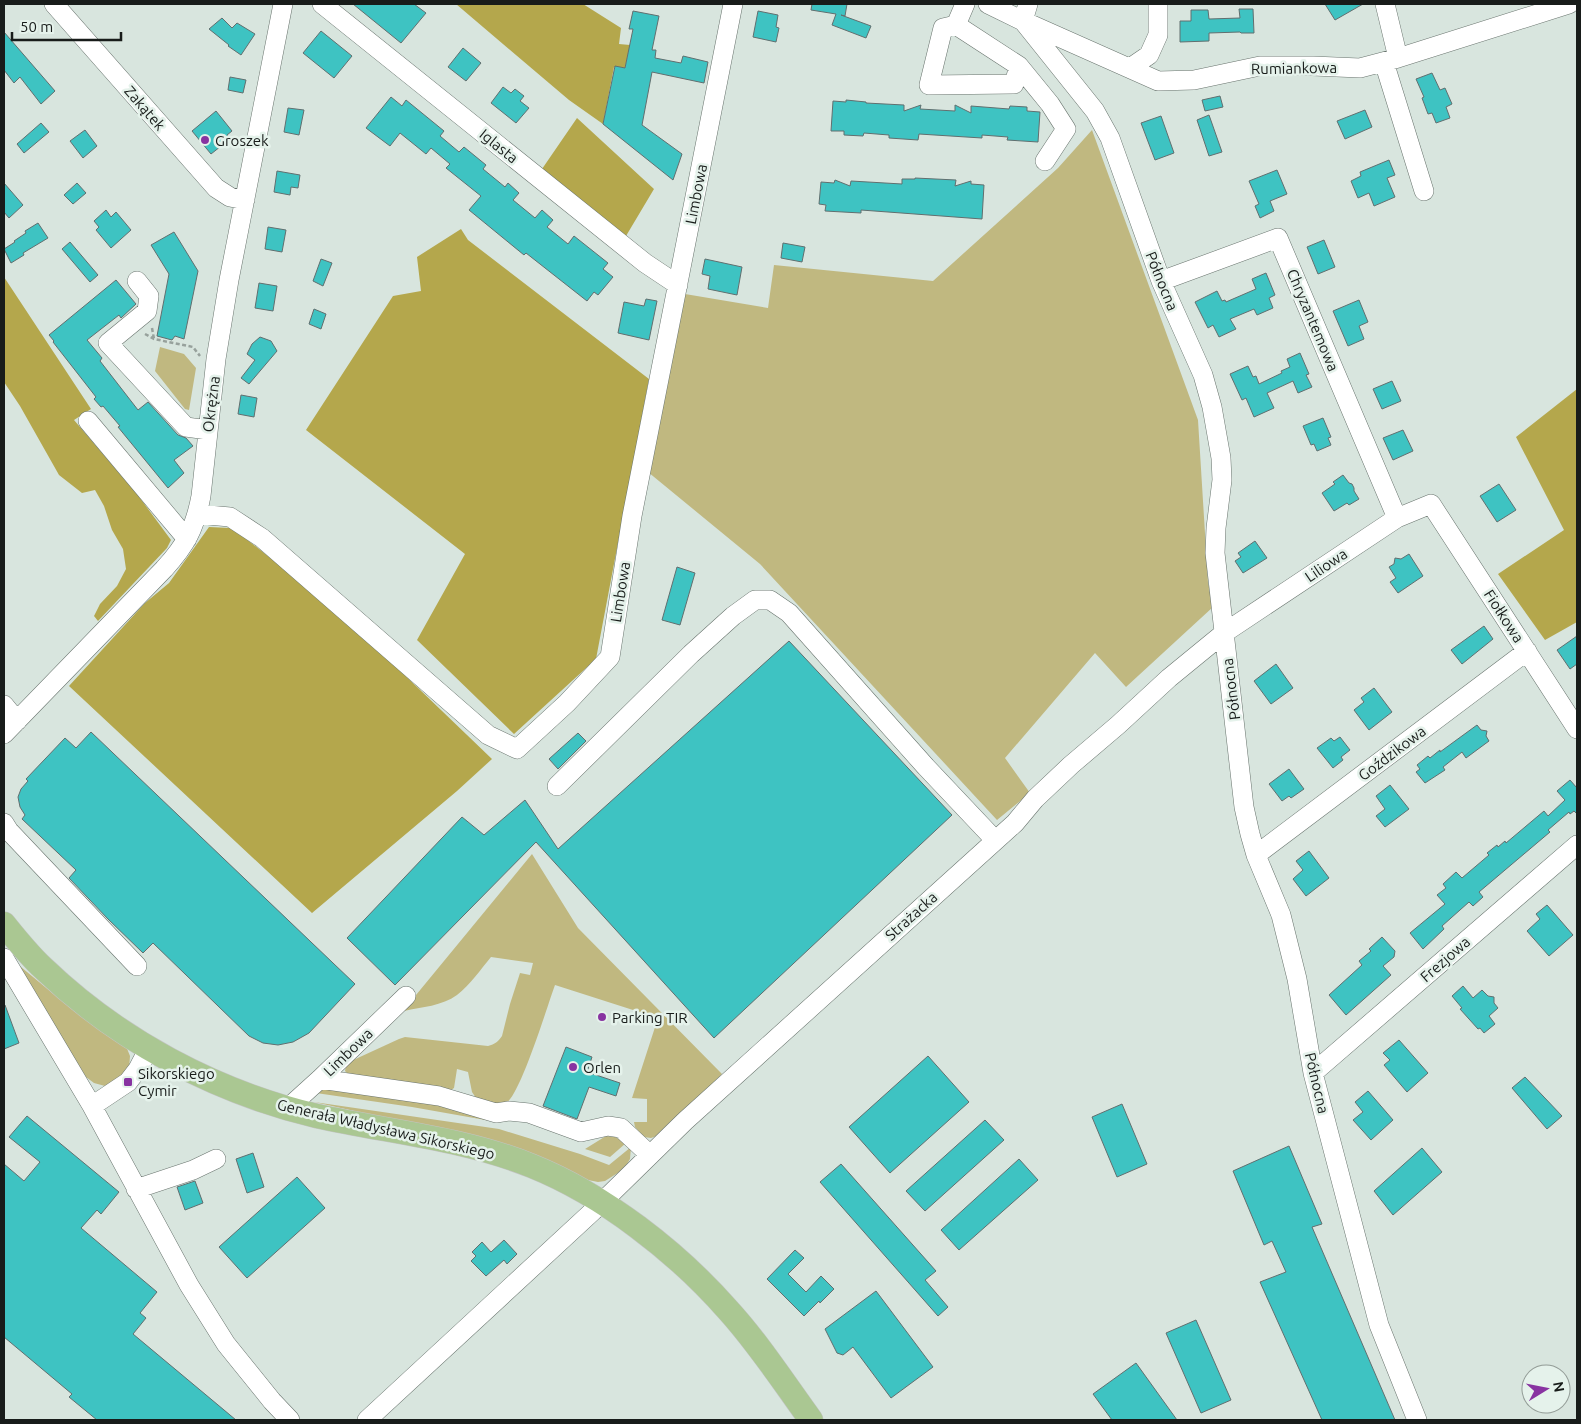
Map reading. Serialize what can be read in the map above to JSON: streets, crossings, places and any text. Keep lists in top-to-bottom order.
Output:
{
  "streets": {
    "main road": ["Generała Władysława Sikorskiego"],
    "street": [
      "Rumiankowa",
      "Zakątek",
      "Iglasta",
      "Limbowa",
      "Północna",
      "Chryzantemowa",
      "Okrężna",
      "Liliowa",
      "Fiołkowa",
      "Goździkowa",
      "Strażacka",
      "Frezjowa"
    ]
  },
  "crossings": [
    ["Rumiankowa", "Północna"],
    ["Zakątek", "Okrężna"],
    ["Iglasta", "Limbowa"],
    ["Limbowa", "Okrężna"],
    ["Limbowa", "Generała Władysława Sikorskiego"],
    ["Północna", "Chryzantemowa"],
    ["Północna", "Liliowa"],
    ["Północna", "Goździkowa"],
    ["Północna", "Strażacka"],
    ["Północna", "Frezjowa"],
    ["Chryzantemowa", "Liliowa"],
    ["Liliowa", "Fiołkowa"],
    ["Liliowa", "Strażacka"],
    ["Fiołkowa", "Goździkowa"],
    ["Strażacka", "Generała Władysława Sikorskiego"]
  ],
  "places": {
    "other": ["Groszek", "Parking TIR", "Orlen"],
    "transit": ["Sikorskiego Cymir"]
  },
  "scale_bar": "50 m",
  "north": "right"
}
